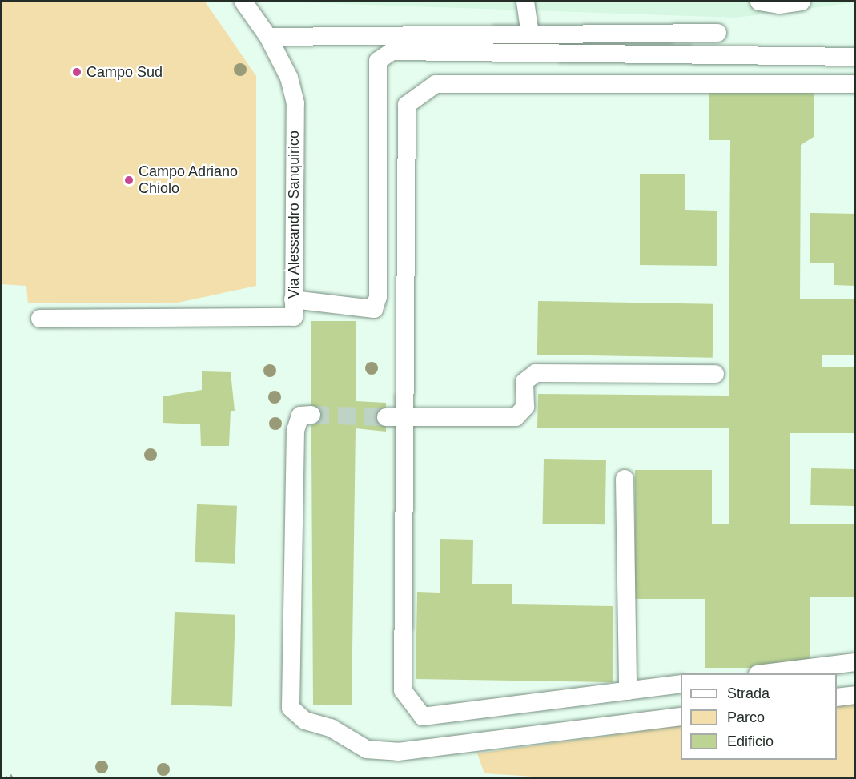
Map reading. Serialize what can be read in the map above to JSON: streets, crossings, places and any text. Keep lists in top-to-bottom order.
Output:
{
  "streets": {
    "street": ["Via Alessandro Sanquirico"]
  },
  "places": ["Campo Sud", "Campo Adriano Chiolo"],
  "legend": ["Strada", "Parco", "Edificio"]
}
